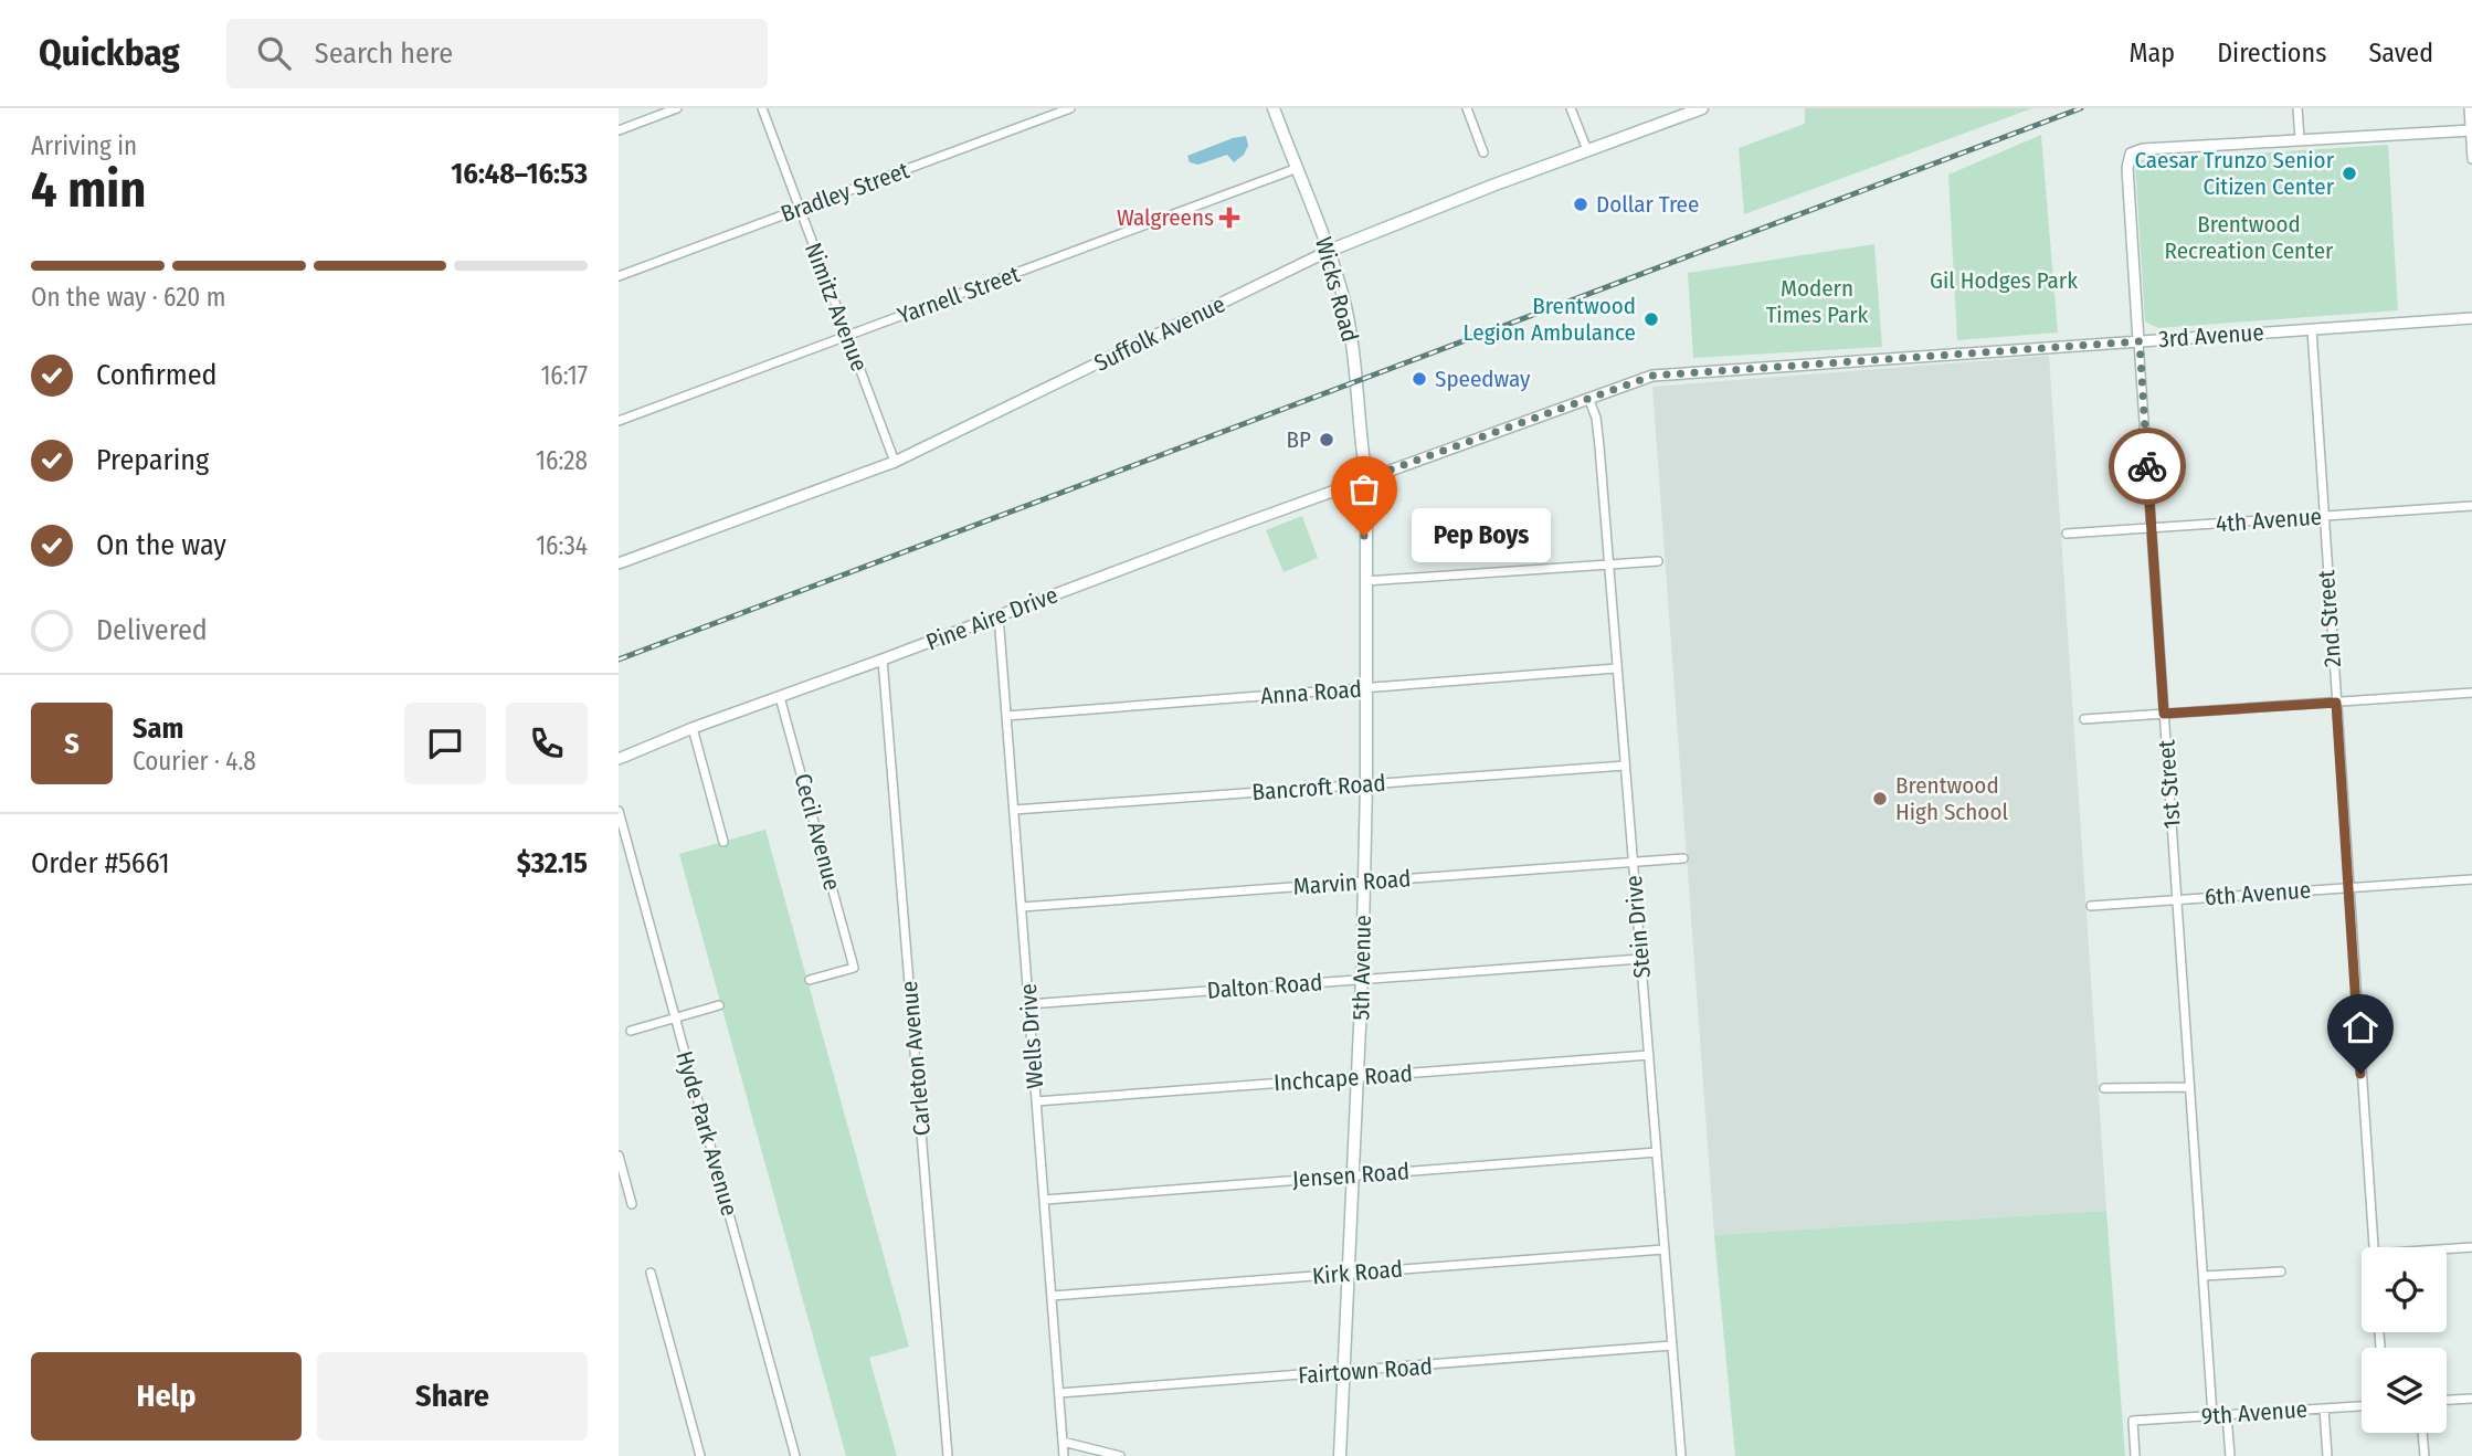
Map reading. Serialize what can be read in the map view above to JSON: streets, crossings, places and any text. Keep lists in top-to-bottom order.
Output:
{
  "streets": {
    "main road": ["Wicks Road", "Suffolk Avenue", "5th Avenue"],
    "street": [
      "Bradley Street",
      "Yarnell Street",
      "Nimitz Avenue",
      "3rd Avenue",
      "4th Avenue",
      "Pine Aire Drive",
      "2nd Street",
      "Anna Road",
      "1st Street",
      "Bancroft Road",
      "Cecil Avenue",
      "Marvin Road",
      "6th Avenue",
      "Stein Drive",
      "Dalton Road",
      "Wells Drive",
      "Carleton Avenue",
      "Inchcape Road",
      "Hyde Park Avenue",
      "Jensen Road",
      "Kirk Road",
      "Fairtown Road",
      "9th Avenue"
    ]
  },
  "crossings": [
    ["Bradley Street", "Nimitz Avenue"],
    ["Wicks Road", "Yarnell Street"],
    ["Wicks Road", "Suffolk Avenue"],
    ["Wicks Road", "3rd Avenue"],
    ["Wicks Road", "Pine Aire Drive"],
    ["Wicks Road", "5th Avenue"],
    ["Yarnell Street", "Nimitz Avenue"],
    ["Nimitz Avenue", "Suffolk Avenue"],
    ["3rd Avenue", "Pine Aire Drive"],
    ["3rd Avenue", "2nd Street"],
    ["3rd Avenue", "1st Street"],
    ["3rd Avenue", "Stein Drive"],
    ["3rd Avenue", "5th Avenue"],
    ["4th Avenue", "2nd Street"],
    ["4th Avenue", "1st Street"],
    ["Pine Aire Drive", "Cecil Avenue"],
    ["Pine Aire Drive", "5th Avenue"],
    ["Pine Aire Drive", "Wells Drive"],
    ["Pine Aire Drive", "Carleton Avenue"],
    ["2nd Street", "6th Avenue"],
    ["Anna Road", "Stein Drive"],
    ["Anna Road", "5th Avenue"],
    ["Anna Road", "Wells Drive"],
    ["1st Street", "6th Avenue"],
    ["1st Street", "9th Avenue"],
    ["Bancroft Road", "Stein Drive"],
    ["Bancroft Road", "5th Avenue"],
    ["Bancroft Road", "Wells Drive"],
    ["Marvin Road", "Stein Drive"],
    ["Marvin Road", "5th Avenue"],
    ["Marvin Road", "Wells Drive"],
    ["Stein Drive", "Dalton Road"],
    ["Stein Drive", "Inchcape Road"],
    ["Stein Drive", "Jensen Road"],
    ["Stein Drive", "Kirk Road"],
    ["Stein Drive", "Fairtown Road"],
    ["5th Avenue", "Dalton Road"],
    ["5th Avenue", "Inchcape Road"],
    ["5th Avenue", "Jensen Road"],
    ["5th Avenue", "Kirk Road"],
    ["5th Avenue", "Fairtown Road"],
    ["Dalton Road", "Wells Drive"],
    ["Wells Drive", "Inchcape Road"],
    ["Wells Drive", "Jensen Road"],
    ["Wells Drive", "Kirk Road"],
    ["Wells Drive", "Fairtown Road"]
  ],
  "parks": ["Brentwood Recreation Center", "Gil Hodges Park", "Modern Times Park"],
  "places": {
    "other": [
      "Caesar Trunzo Senior Citizen Center",
      "Dollar Tree",
      "Brentwood Legion Ambulance",
      "Speedway",
      "BP",
      "Pep Boys",
      "Brentwood High School"
    ],
    "health": ["Walgreens"]
  },
  "page": {
    "header": "Quickbag",
    "search": "Search here",
    "nav": ["Map", "Directions", "Saved"],
    "heading": ["4 min", "Arriving in", "16:48–16:53"],
    "panel": [
      "Sam",
      "Courier · 4.8",
      "Order #5661",
      "$32.15"
    ],
    "bar": "On the way · 620 m",
    "list": [
      ["Confirmed", "16:17"],
      ["Preparing", "16:28"],
      ["On the way", "16:34"],
      "Delivered"
    ],
    "bubble": "Pep Boys",
    "round": "S",
    "buttons": ["Help", "Share"]
  }
}
